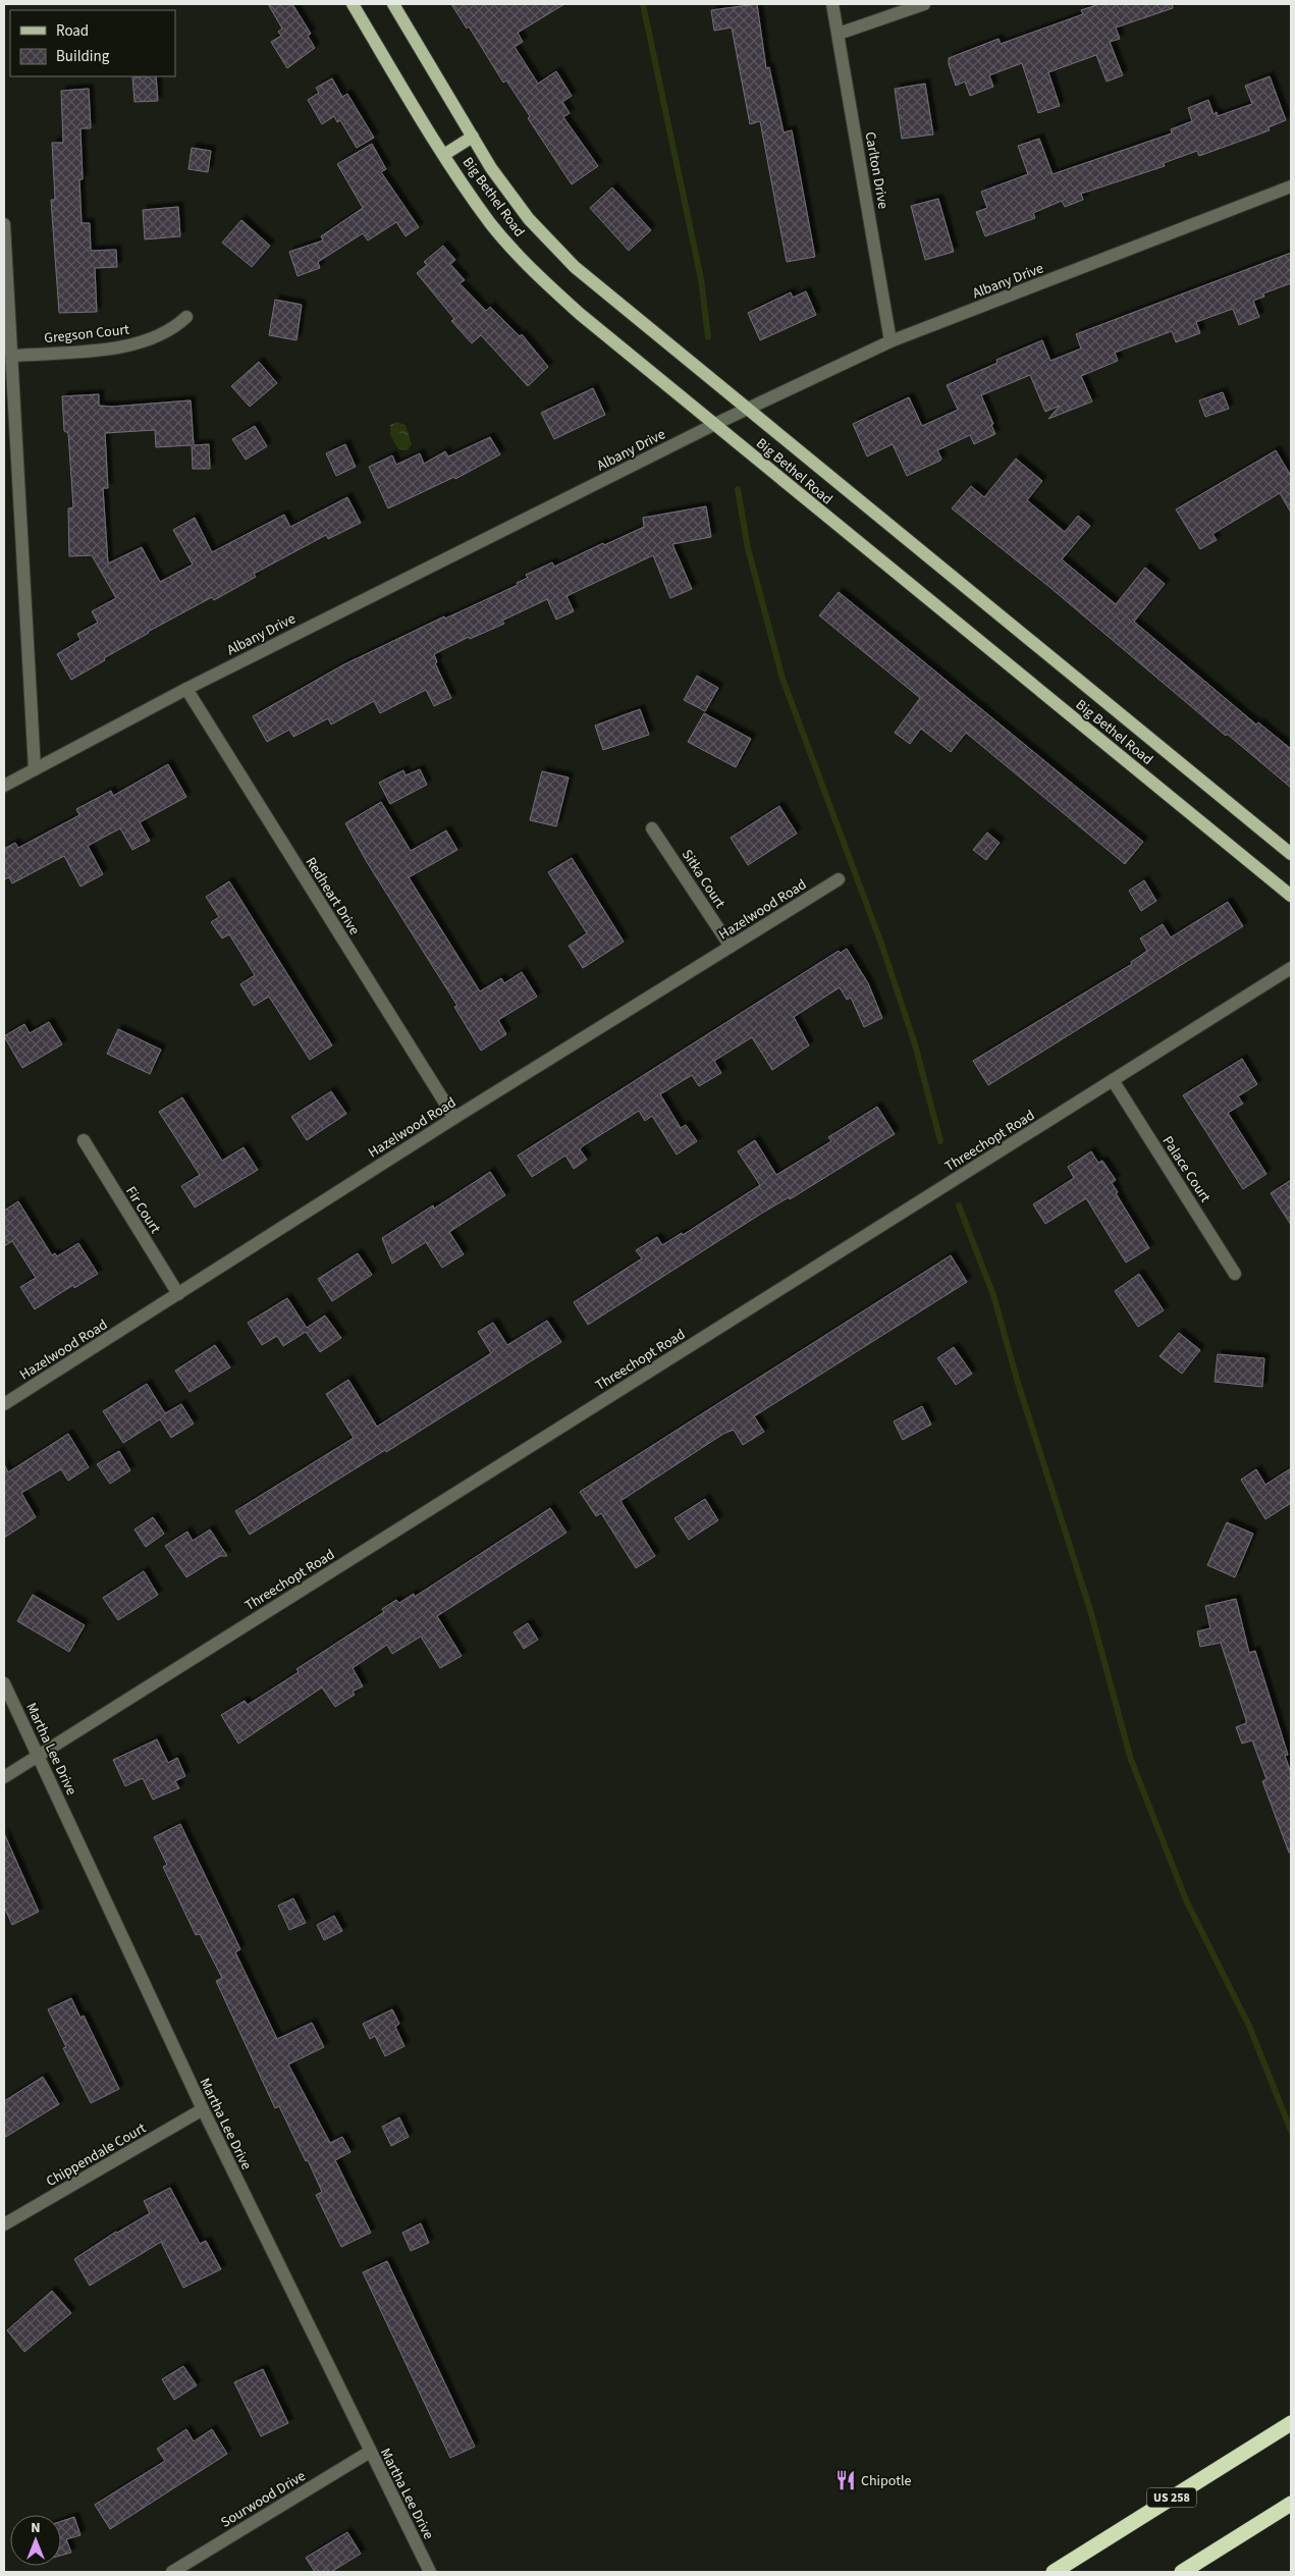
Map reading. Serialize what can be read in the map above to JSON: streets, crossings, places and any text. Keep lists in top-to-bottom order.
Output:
{
  "streets": {
    "highway": ["US 258"],
    "main road": ["Big Bethel Road"],
    "street": [
      "Carlton Drive",
      "Albany Drive",
      "Gregson Court",
      "Sitka Court",
      "Redheart Drive",
      "Hazelwood Road",
      "Threechopt Road",
      "Palace Court",
      "Fir Court",
      "Martha Lee Drive",
      "Chippendale Court",
      "Sourwood Drive"
    ]
  },
  "crossings": [
    ["Carlton Drive", "Albany Drive"],
    ["Big Bethel Road", "Albany Drive"],
    ["Albany Drive", "Redheart Drive"],
    ["Sitka Court", "Hazelwood Road"],
    ["Redheart Drive", "Hazelwood Road"],
    ["Hazelwood Road", "Fir Court"],
    ["Threechopt Road", "Palace Court"],
    ["Threechopt Road", "Martha Lee Drive"],
    ["Martha Lee Drive", "Chippendale Court"],
    ["Martha Lee Drive", "Sourwood Drive"]
  ],
  "places": {
    "restaurant": ["Chipotle"]
  },
  "legend": ["Road", "Building"],
  "north": "top"
}
